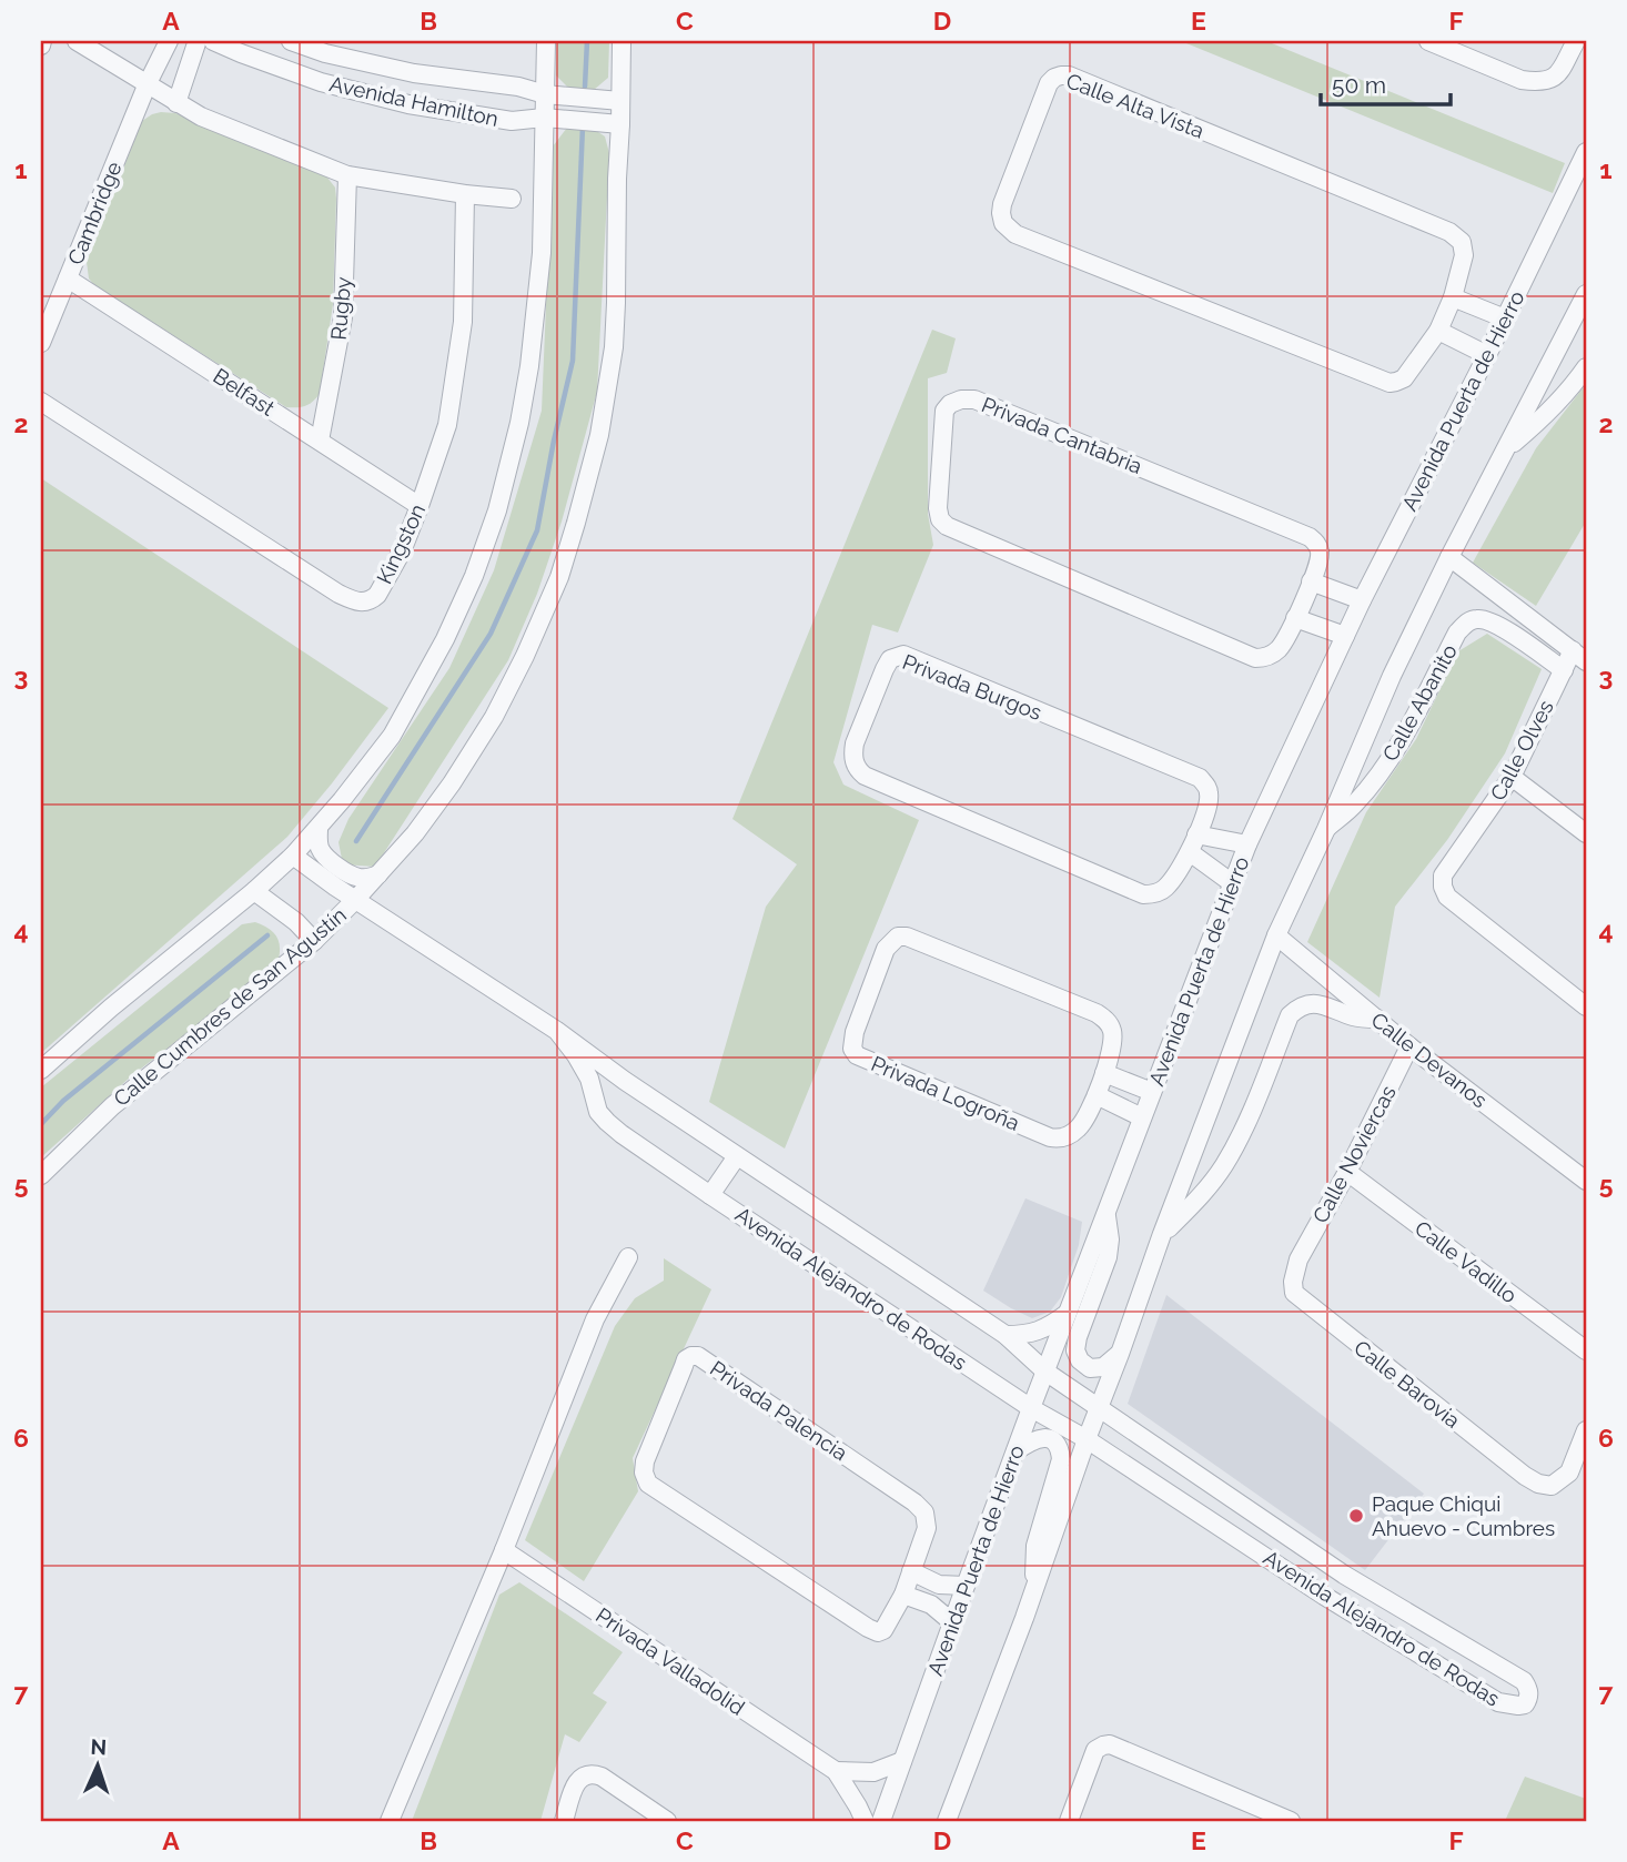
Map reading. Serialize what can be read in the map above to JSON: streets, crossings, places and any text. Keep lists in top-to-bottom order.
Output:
{
  "streets": {
    "street": [
      "Avenida Hamilton",
      "Calle Alta Vista",
      "Cambridge",
      "Rugby",
      "Belfast",
      "Avenida Puerta de Hierro",
      "Privada Cantabria",
      "Kingston",
      "Privada Burgos",
      "Calle Abanito",
      "Calle Olves",
      "Calle Cumbres de San Agustín",
      "Calle Devanos",
      "Privada Logroña",
      "Calle Noviercas",
      "Calle Vadillo",
      "Avenida Alejandro de Rodas",
      "Calle Barovia",
      "Privada Palencia",
      "Privada Valladolid"
    ]
  },
  "crossings": [
    ["Avenida Hamilton", "Calle Cumbres de San Agustín"],
    ["Cambridge", "Belfast"],
    ["Rugby", "Belfast"],
    ["Belfast", "Kingston"],
    ["Avenida Puerta de Hierro", "Avenida Alejandro de Rodas"],
    ["Calle Abanito", "Calle Olves"],
    ["Calle Cumbres de San Agustín", "Avenida Alejandro de Rodas"],
    ["Calle Devanos", "Calle Noviercas"],
    ["Calle Noviercas", "Calle Vadillo"],
    ["Calle Noviercas", "Calle Barovia"]
  ],
  "places": ["Paque Chiqui Ahuevo - Cumbres"],
  "scale_bar": "50 m",
  "north": "top",
  "grid": {
    "columns": [
      "A",
      "B",
      "C",
      "D",
      "E",
      "F"
    ],
    "rows": [
      "1",
      "2",
      "3",
      "4",
      "5",
      "6",
      "7"
    ]
  }
}
